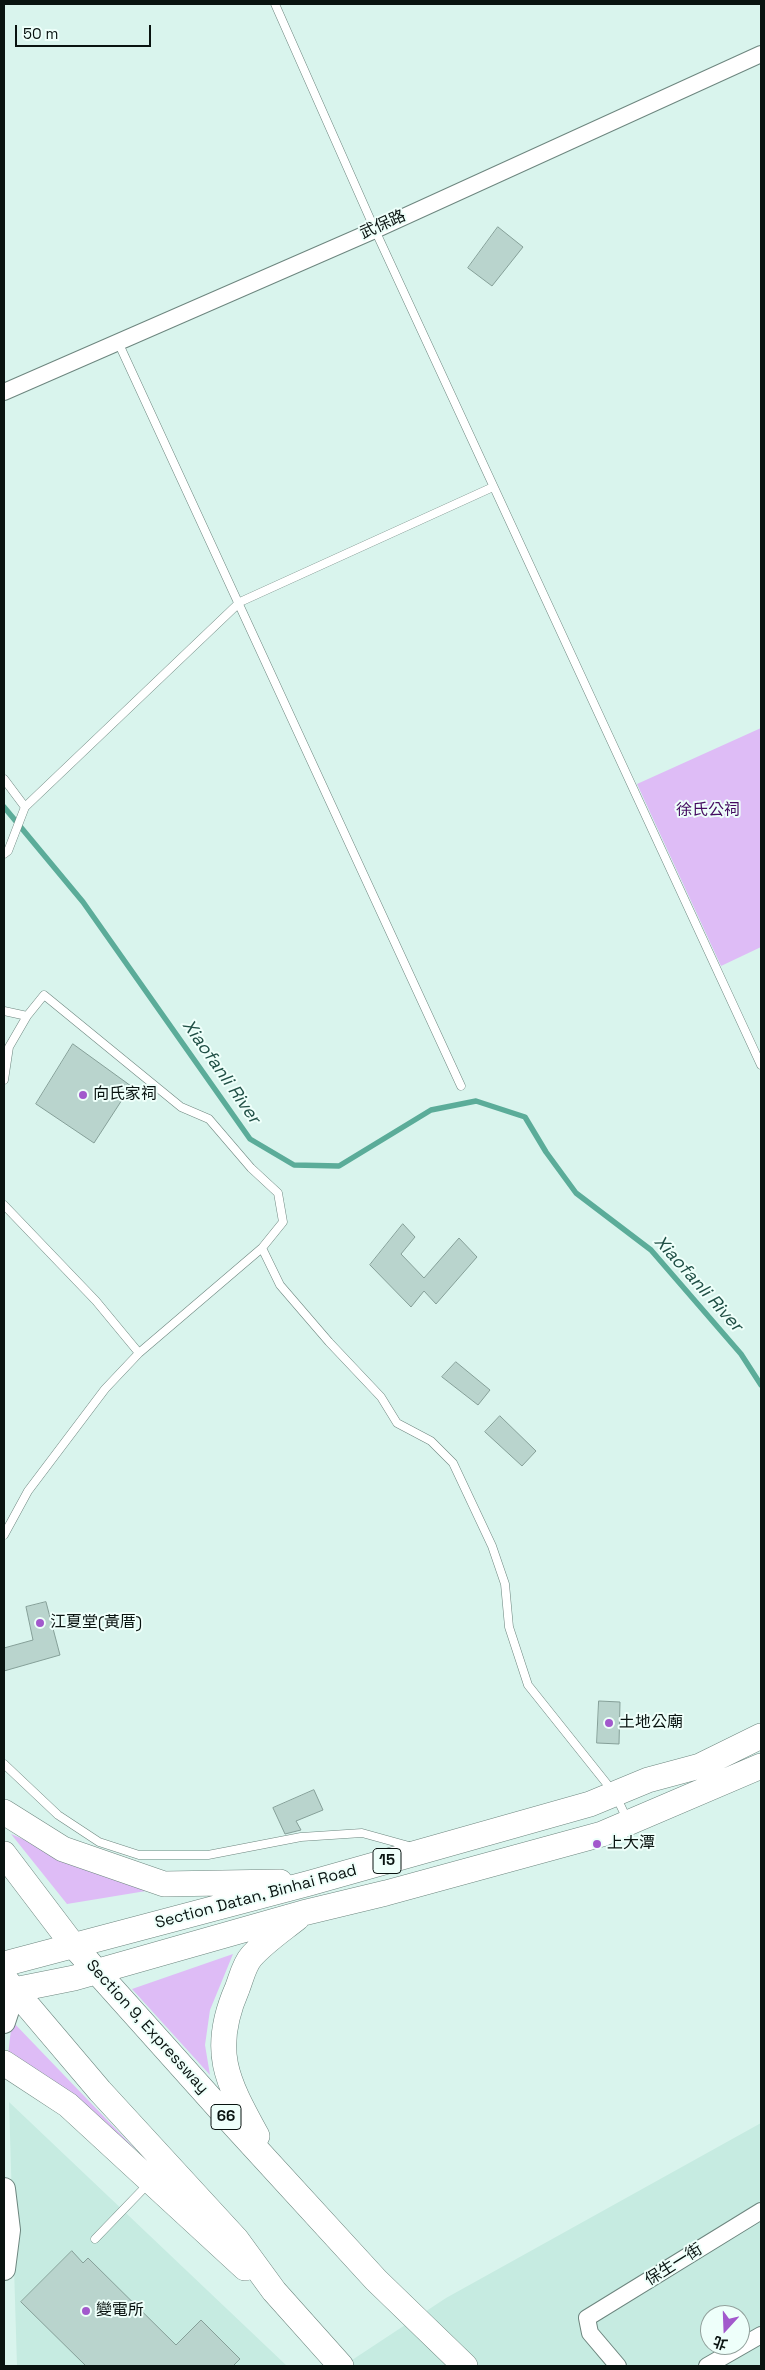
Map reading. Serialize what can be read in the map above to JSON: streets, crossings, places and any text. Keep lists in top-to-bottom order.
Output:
{
  "streets": {
    "main road": [
      "15",
      "Section Datan, Binhai Road",
      "Section 9, Expressway",
      "66"
    ],
    "street": ["武保路", "保生一街"]
  },
  "crossings": [
    ["Section Datan, Binhai Road", "Section 9, Expressway"]
  ],
  "water": ["Xiaofanli River"],
  "parks": ["徐氏公祠"],
  "places": [
    "向氏家祠",
    "江夏堂(黃厝)",
    "土地公廟",
    "上大潭",
    "變電所"
  ],
  "scale_bar": "50 m",
  "north": "bottom"
}
